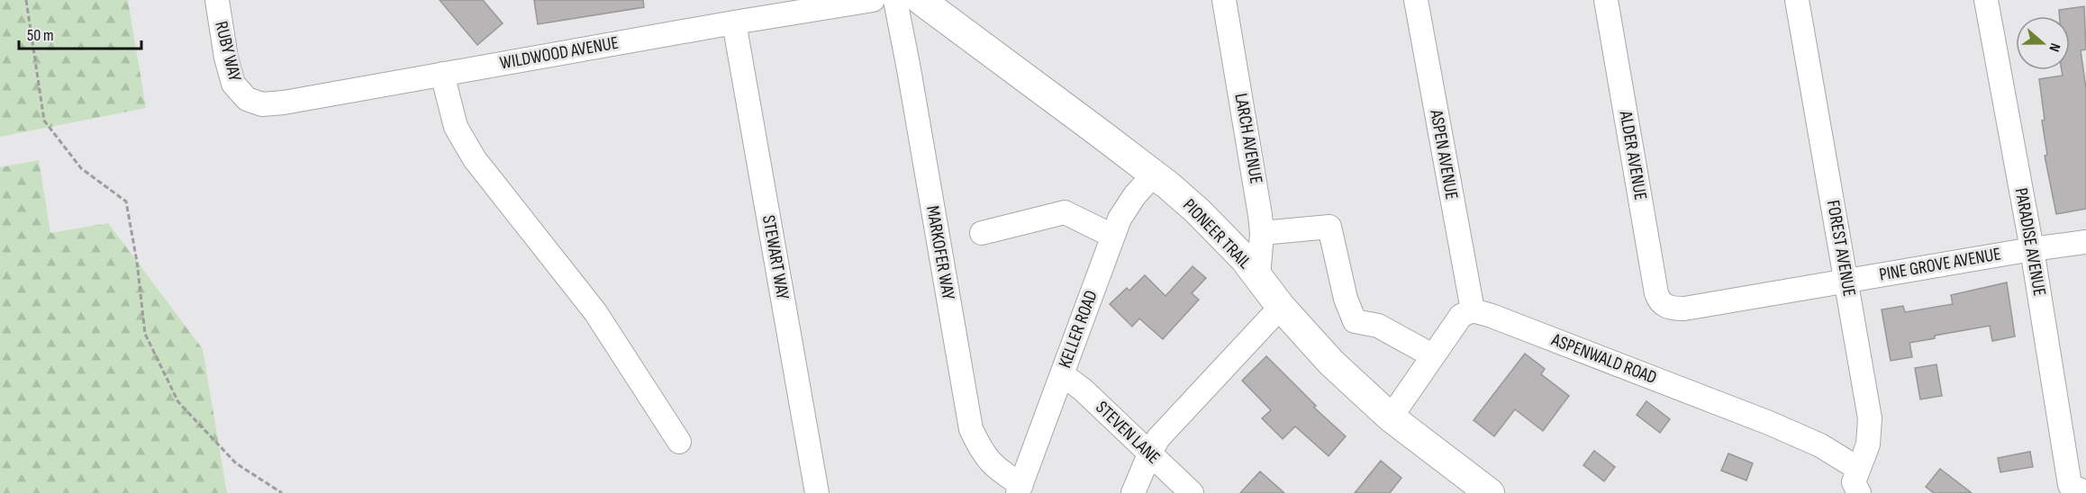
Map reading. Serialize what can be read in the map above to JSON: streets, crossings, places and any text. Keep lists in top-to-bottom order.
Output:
{
  "streets": {
    "main road": ["PIONEER TRAIL"],
    "street": [
      "RUBY WAY",
      "WILDWOOD AVENUE",
      "LARCH AVENUE",
      "ASPEN AVENUE",
      "ALDER AVENUE",
      "PARADISE AVENUE",
      "FOREST AVENUE",
      "MARKOFER WAY",
      "STEWART WAY",
      "PINE GROVE AVENUE",
      "KELLER ROAD",
      "ASPENWALD ROAD",
      "STEVEN LANE"
    ]
  },
  "crossings": [
    ["RUBY WAY", "WILDWOOD AVENUE"],
    ["WILDWOOD AVENUE", "STEWART WAY"],
    ["LARCH AVENUE", "PIONEER TRAIL"],
    ["ASPEN AVENUE", "ASPENWALD ROAD"],
    ["ALDER AVENUE", "PINE GROVE AVENUE"],
    ["PIONEER TRAIL", "KELLER ROAD"],
    ["PARADISE AVENUE", "PINE GROVE AVENUE"],
    ["FOREST AVENUE", "PINE GROVE AVENUE"],
    ["FOREST AVENUE", "ASPENWALD ROAD"],
    ["MARKOFER WAY", "KELLER ROAD"],
    ["KELLER ROAD", "STEVEN LANE"]
  ],
  "scale_bar": "50 m",
  "north": "right"
}
